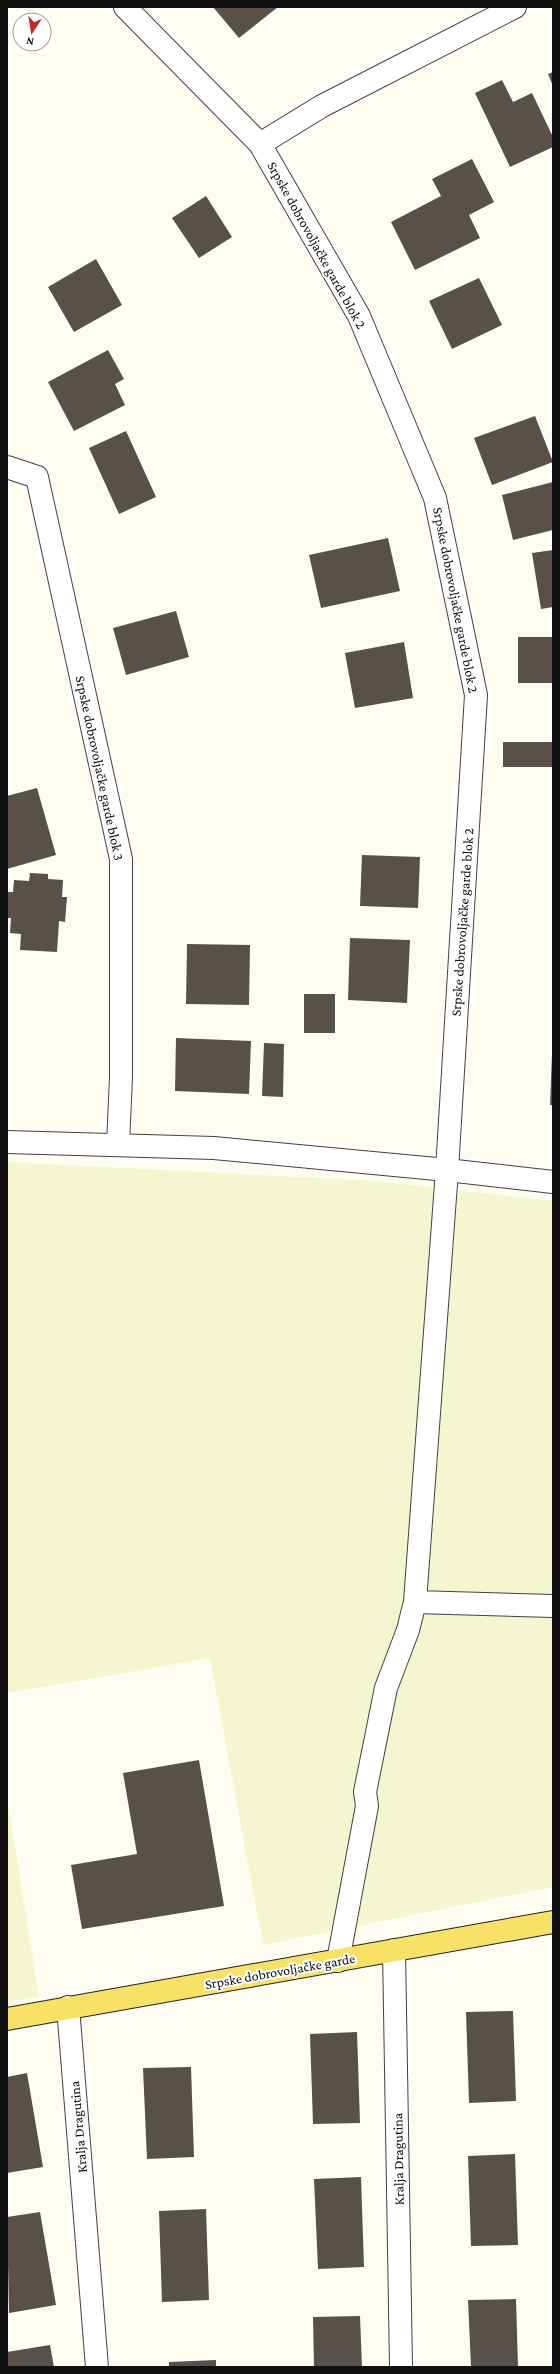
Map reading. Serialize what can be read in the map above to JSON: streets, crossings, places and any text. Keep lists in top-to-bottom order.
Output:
{
  "streets": {
    "main road": ["Srpske dobrovoljačke garde"],
    "street": ["Srpske dobrovoljačke garde blok 2", "Srpske dobrovoljačke garde blok 3", "Kralja Dragutina"]
  },
  "crossings": [
    ["Srpske dobrovoljačke garde blok 2", "Srpske dobrovoljačke garde"],
    ["Srpske dobrovoljačke garde", "Kralja Dragutina"]
  ],
  "north": "bottom"
}
